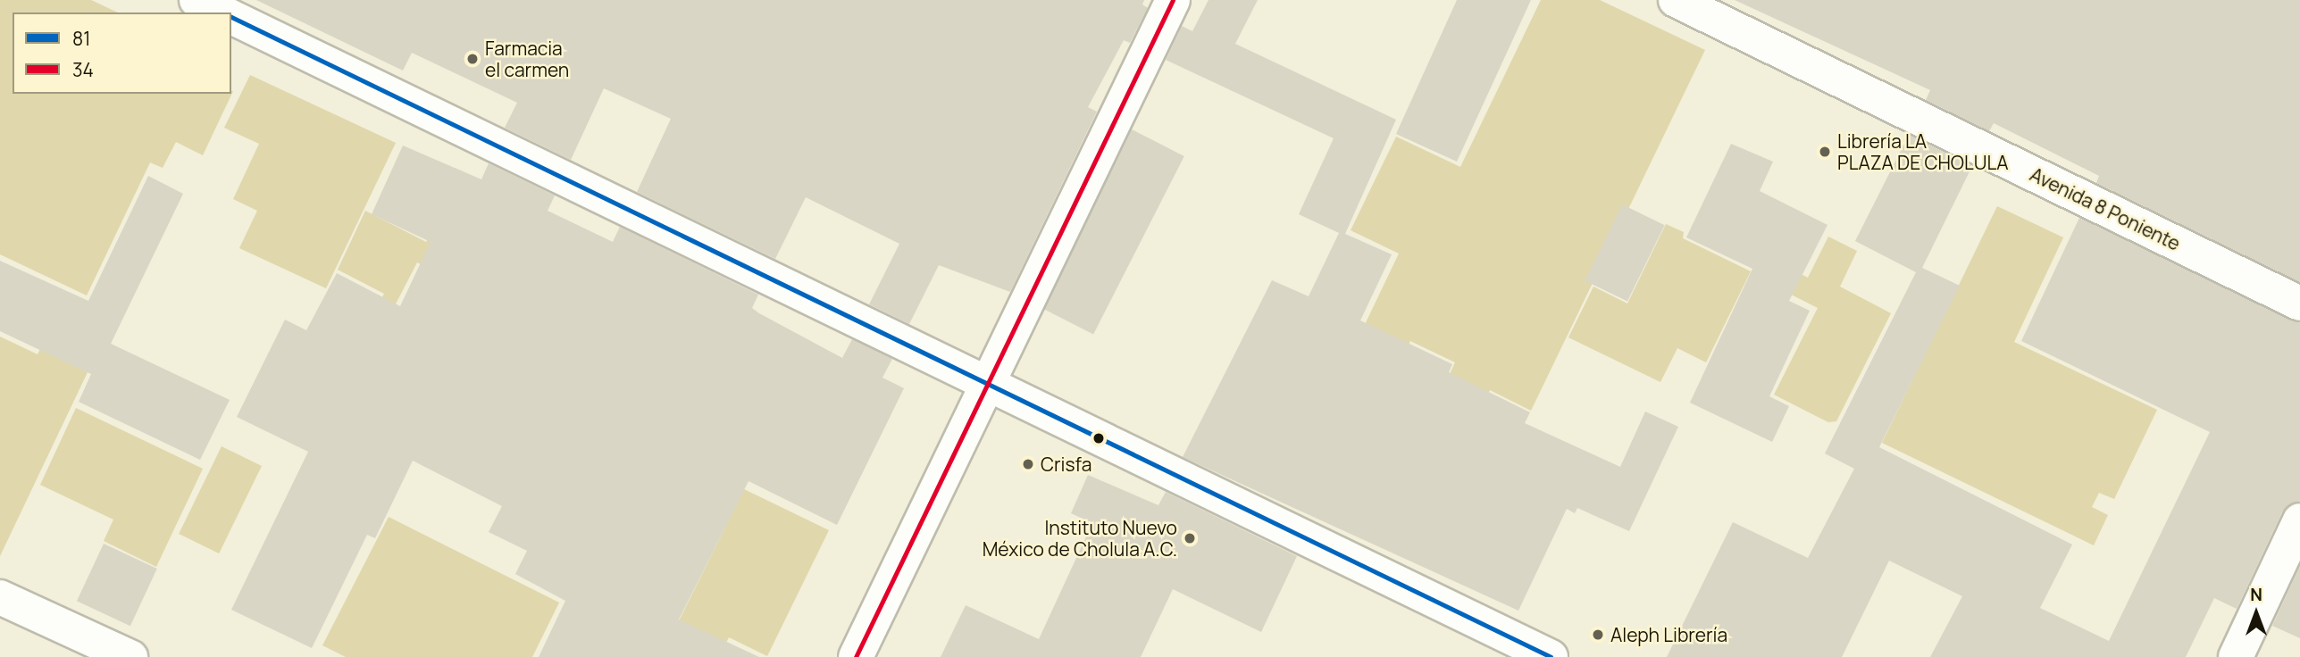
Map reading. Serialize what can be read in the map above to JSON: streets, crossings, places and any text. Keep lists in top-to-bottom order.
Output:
{
  "streets": {
    "street": ["Avenida 8 Poniente"]
  },
  "places": [
    "Farmacia el carmen",
    "Librería LA PLAZA DE CHOLULA",
    "Crisfa",
    "Instituto Nuevo México de Cholula A.C.",
    "Aleph Librería"
  ],
  "lines": ["transit line 34", "transit line 81"],
  "legend": ["81", "34"],
  "north": "top"
}
